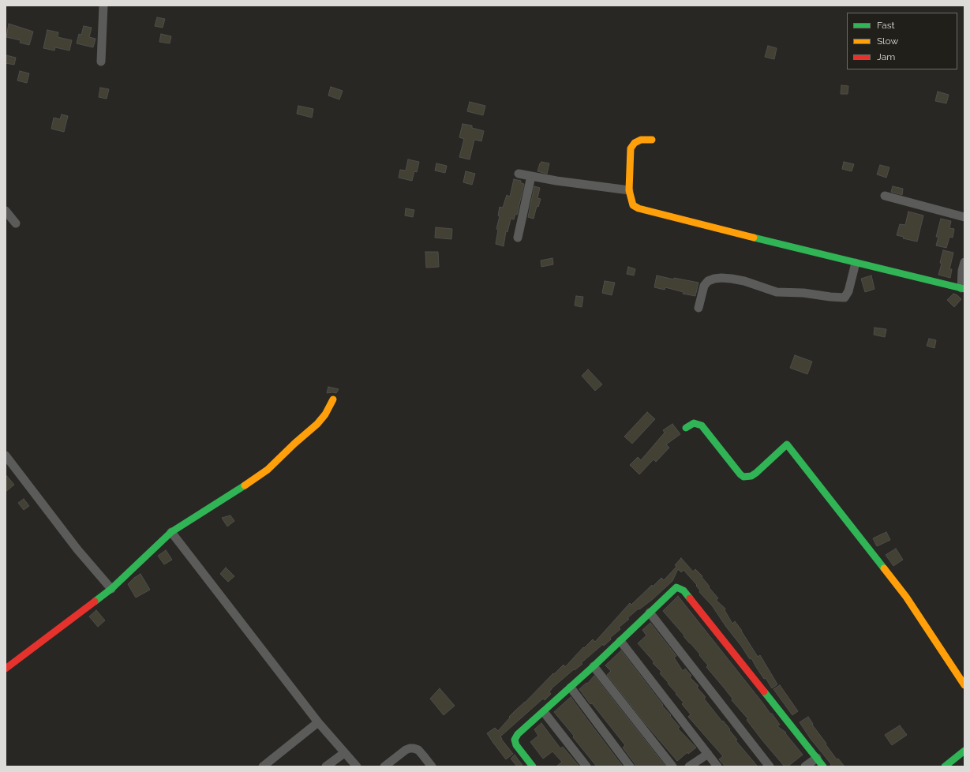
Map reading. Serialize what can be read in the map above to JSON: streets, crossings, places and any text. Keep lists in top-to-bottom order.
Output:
{
  "legend": ["Fast", "Slow", "Jam"]
}
